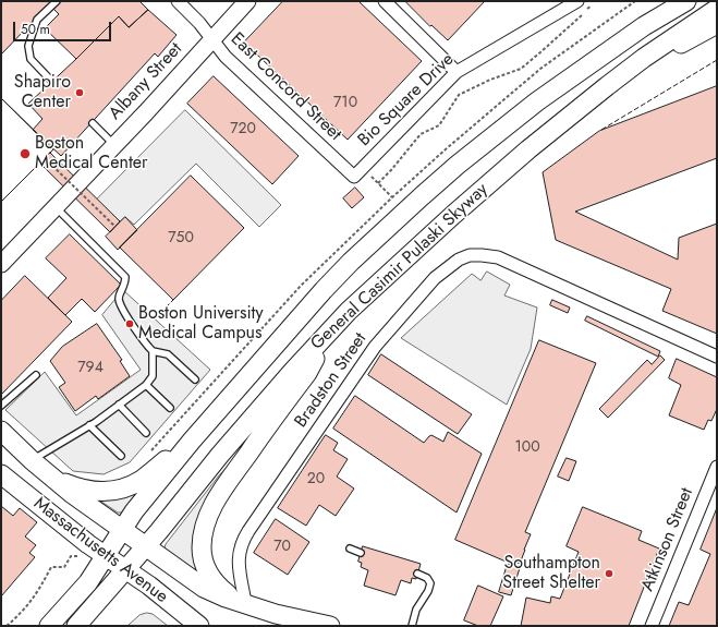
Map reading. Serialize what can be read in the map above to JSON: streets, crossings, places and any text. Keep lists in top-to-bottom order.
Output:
{
  "streets": {
    "main road": ["Albany Street", "General Casimir Pulaski Skyway", "Massachusetts Avenue"],
    "street": [
      "East Concord Street",
      "Bio Square Drive",
      "Bradston Street",
      "Atkinson Street"
    ]
  },
  "crossings": [
    ["Albany Street", "East Concord Street"],
    ["East Concord Street", "Bio Square Drive"],
    ["General Casimir Pulaski Skyway", "Massachusetts Avenue"],
    ["Bradston Street", "Massachusetts Avenue"]
  ],
  "places": [
    "Shapiro Center",
    "Boston Medical Center",
    "Boston University Medical Campus",
    "Southampton Street Shelter"
  ],
  "house_numbers": [
    "710",
    "720",
    "750",
    "794",
    "100",
    "20",
    "70"
  ],
  "scale_bar": "50 m"
}
